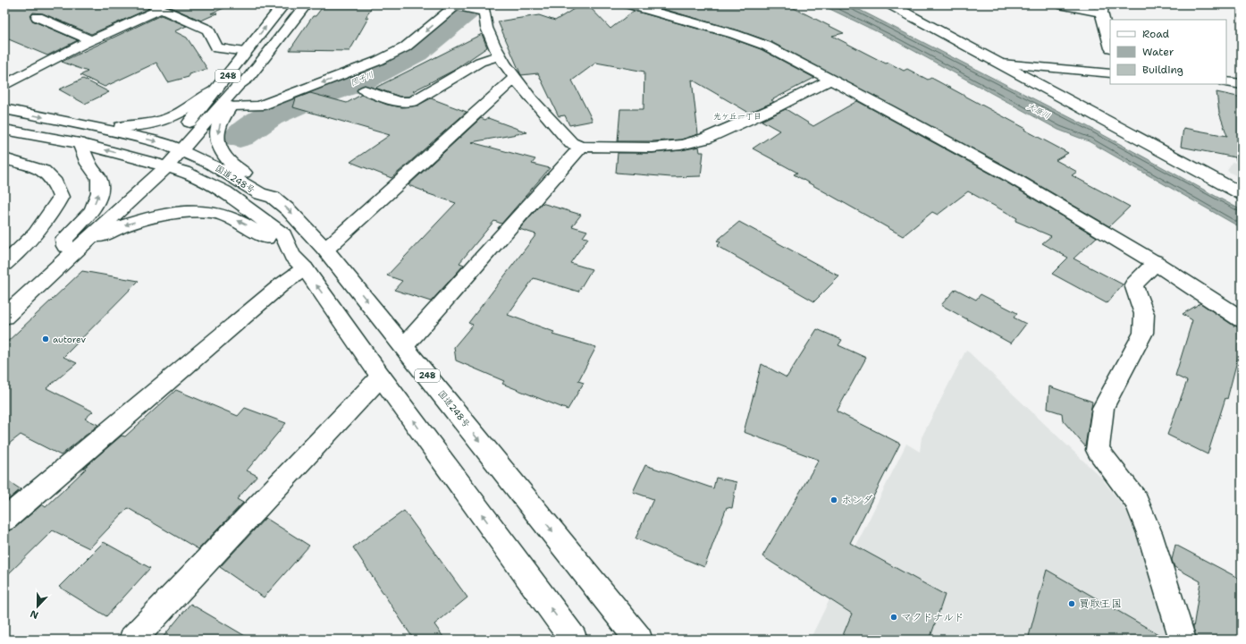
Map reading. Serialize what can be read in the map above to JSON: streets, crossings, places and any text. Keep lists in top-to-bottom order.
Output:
{
  "streets": {
    "main road": ["248", "国道248号"]
  },
  "crossings": [
    ["248", "国道248号"]
  ],
  "districts": ["光ケ丘一丁目"],
  "water": ["団子川", "大原川"],
  "places": [
    "autorev",
    "ホンダ",
    "買取王国",
    "マクドナルド"
  ],
  "legend": ["Road", "Water", "Building"],
  "north": "bottom"
}
